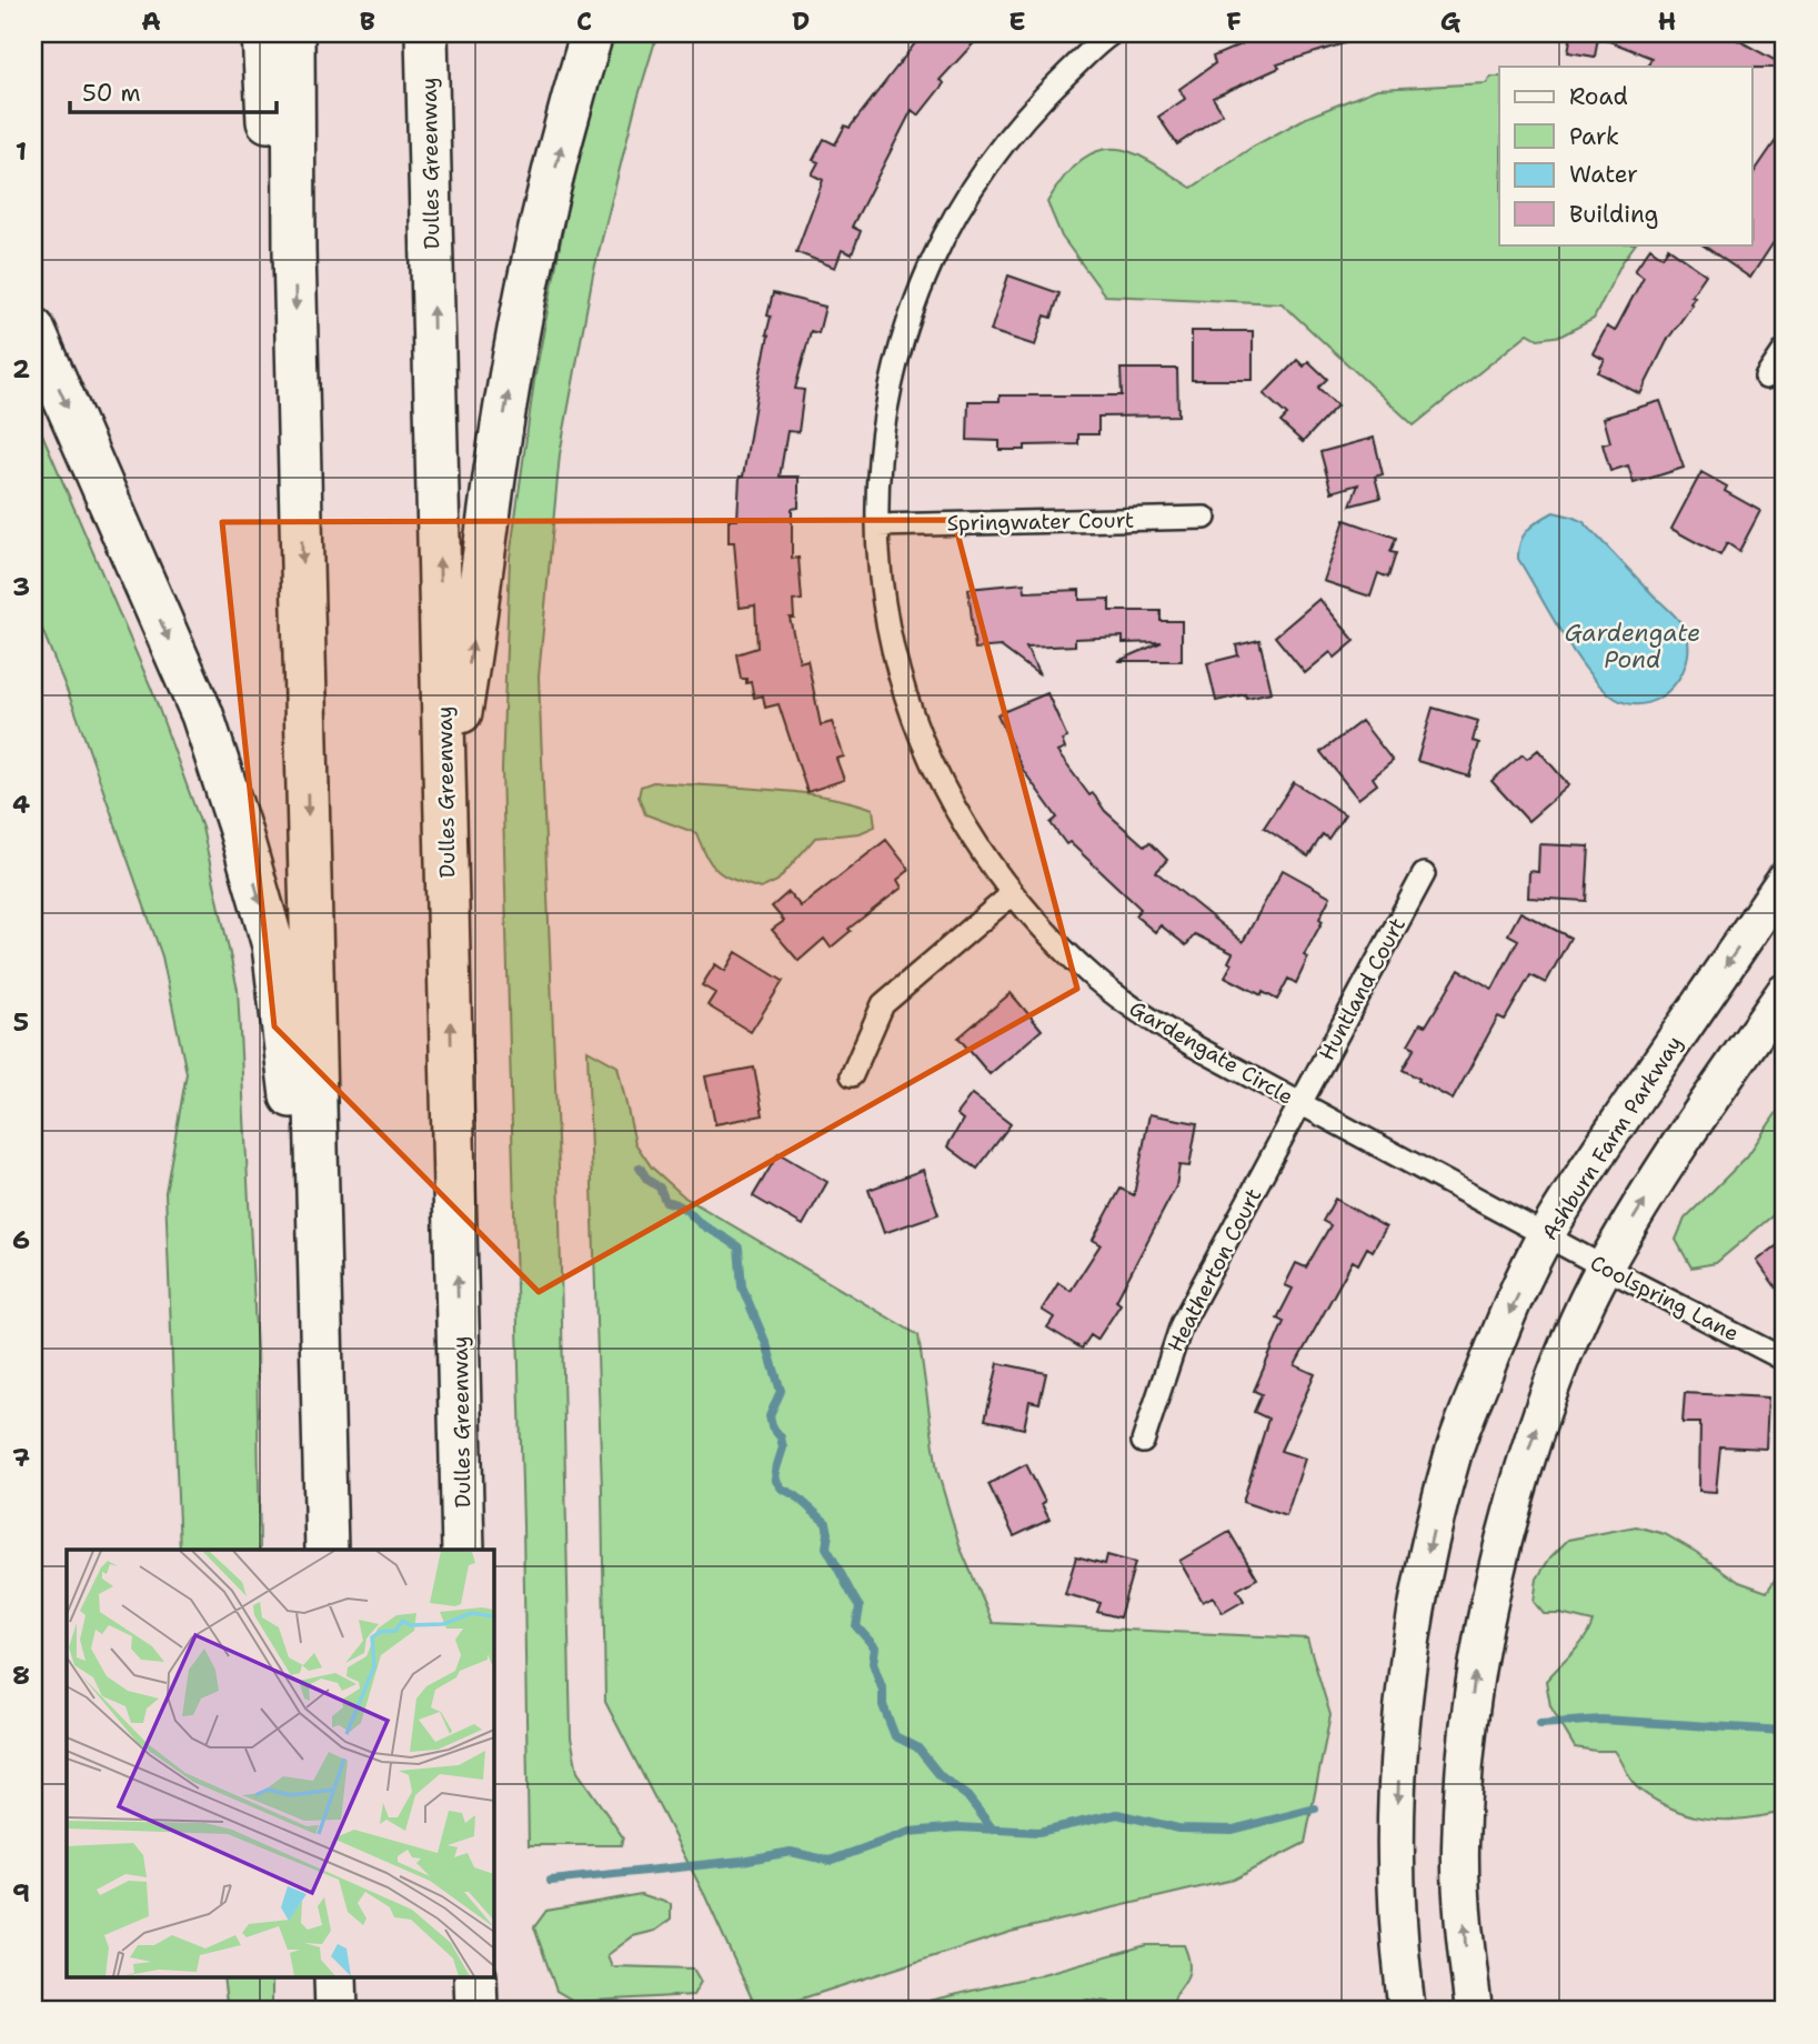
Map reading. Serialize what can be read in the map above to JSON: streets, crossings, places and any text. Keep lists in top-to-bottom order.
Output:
{
  "streets": {
    "highway": ["Dulles Greenway"],
    "main road": ["Ashburn Farm Parkway"],
    "street": [
      "Springwater Court",
      "Huntland Court",
      "Gardengate Circle",
      "Heatherton Court",
      "Coolspring Lane"
    ]
  },
  "crossings": [
    ["Springwater Court", "Gardengate Circle"],
    ["Huntland Court", "Gardengate Circle"],
    ["Huntland Court", "Heatherton Court"],
    ["Gardengate Circle", "Ashburn Farm Parkway"],
    ["Gardengate Circle", "Heatherton Court"],
    ["Gardengate Circle", "Coolspring Lane"],
    ["Ashburn Farm Parkway", "Coolspring Lane"]
  ],
  "water": ["Gardengate Pond"],
  "legend": [
    "Road",
    "Park",
    "Water",
    "Building"
  ],
  "scale_bar": "50 m",
  "grid": {
    "columns": [
      "A",
      "B",
      "C",
      "D",
      "E",
      "F",
      "G",
      "H"
    ],
    "rows": [
      "1",
      "2",
      "3",
      "4",
      "5",
      "6",
      "7",
      "8",
      "9"
    ]
  }
}
